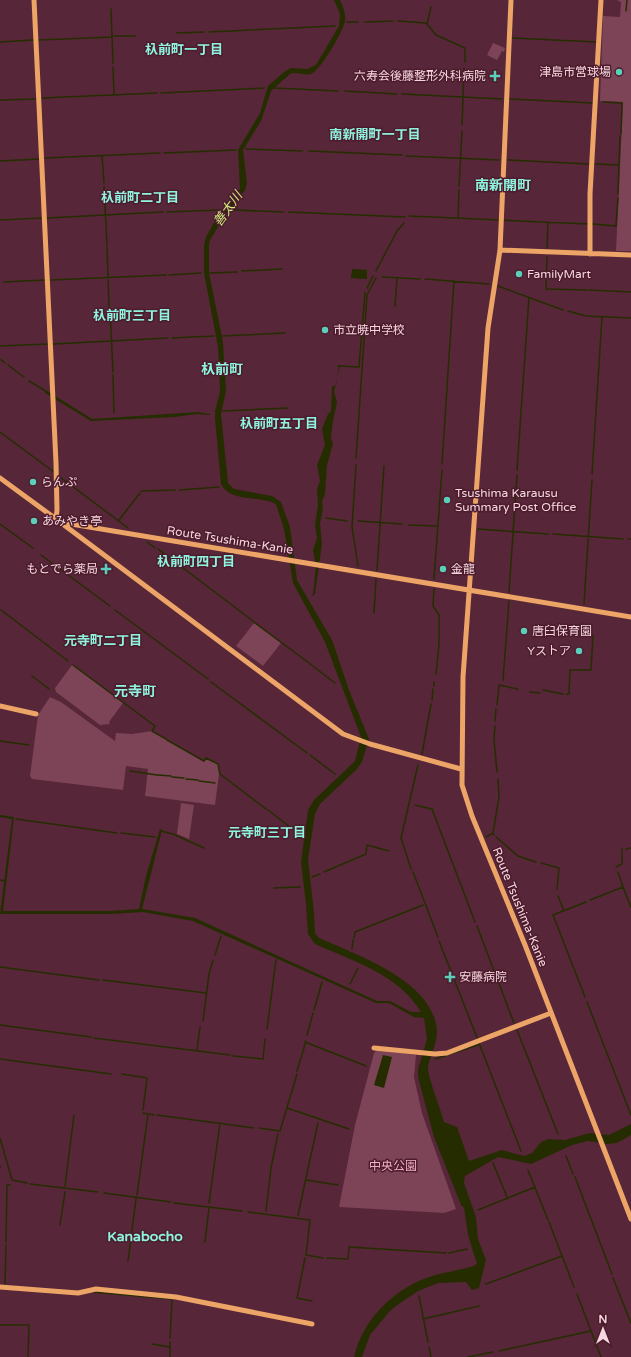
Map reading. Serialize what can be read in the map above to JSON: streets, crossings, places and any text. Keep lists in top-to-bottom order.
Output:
{
  "streets": {
    "street": ["Route Tsushima-Kanie"]
  },
  "districts": [
    "杁前町一丁目",
    "南新開町一丁目",
    "南新開町",
    "杁前町二丁目",
    "杁前町三丁目",
    "杁前町",
    "杁前町五丁目",
    "杁前町四丁目",
    "元寺町二丁目",
    "元寺町",
    "元寺町三丁目",
    "Kanabocho"
  ],
  "water": ["善太川"],
  "parks": ["中央公園"],
  "places": {
    "other": [
      "津島市営球場",
      "FamilyMart",
      "市立暁中学校",
      "らんぷ",
      "Tsushima Karausu Summary Post Office",
      "あみやき亭",
      "金龍",
      "唐臼保育園",
      "Yストア"
    ],
    "health": ["六寿会後藤整形外科病院", "もとでら薬局", "安藤病院"]
  },
  "north": "top"
}
